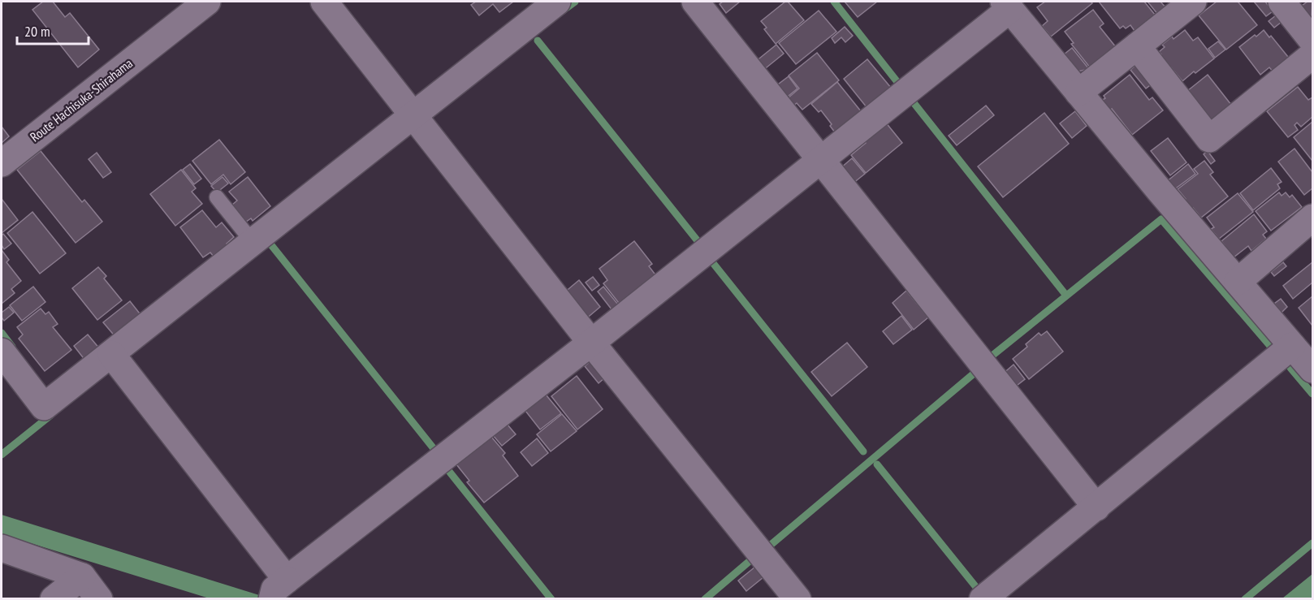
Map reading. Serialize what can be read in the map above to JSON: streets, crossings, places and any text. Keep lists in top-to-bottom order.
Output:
{
  "streets": {
    "street": ["Route Hachisuka-Shirahama"]
  },
  "scale_bar": "20 m"
}
